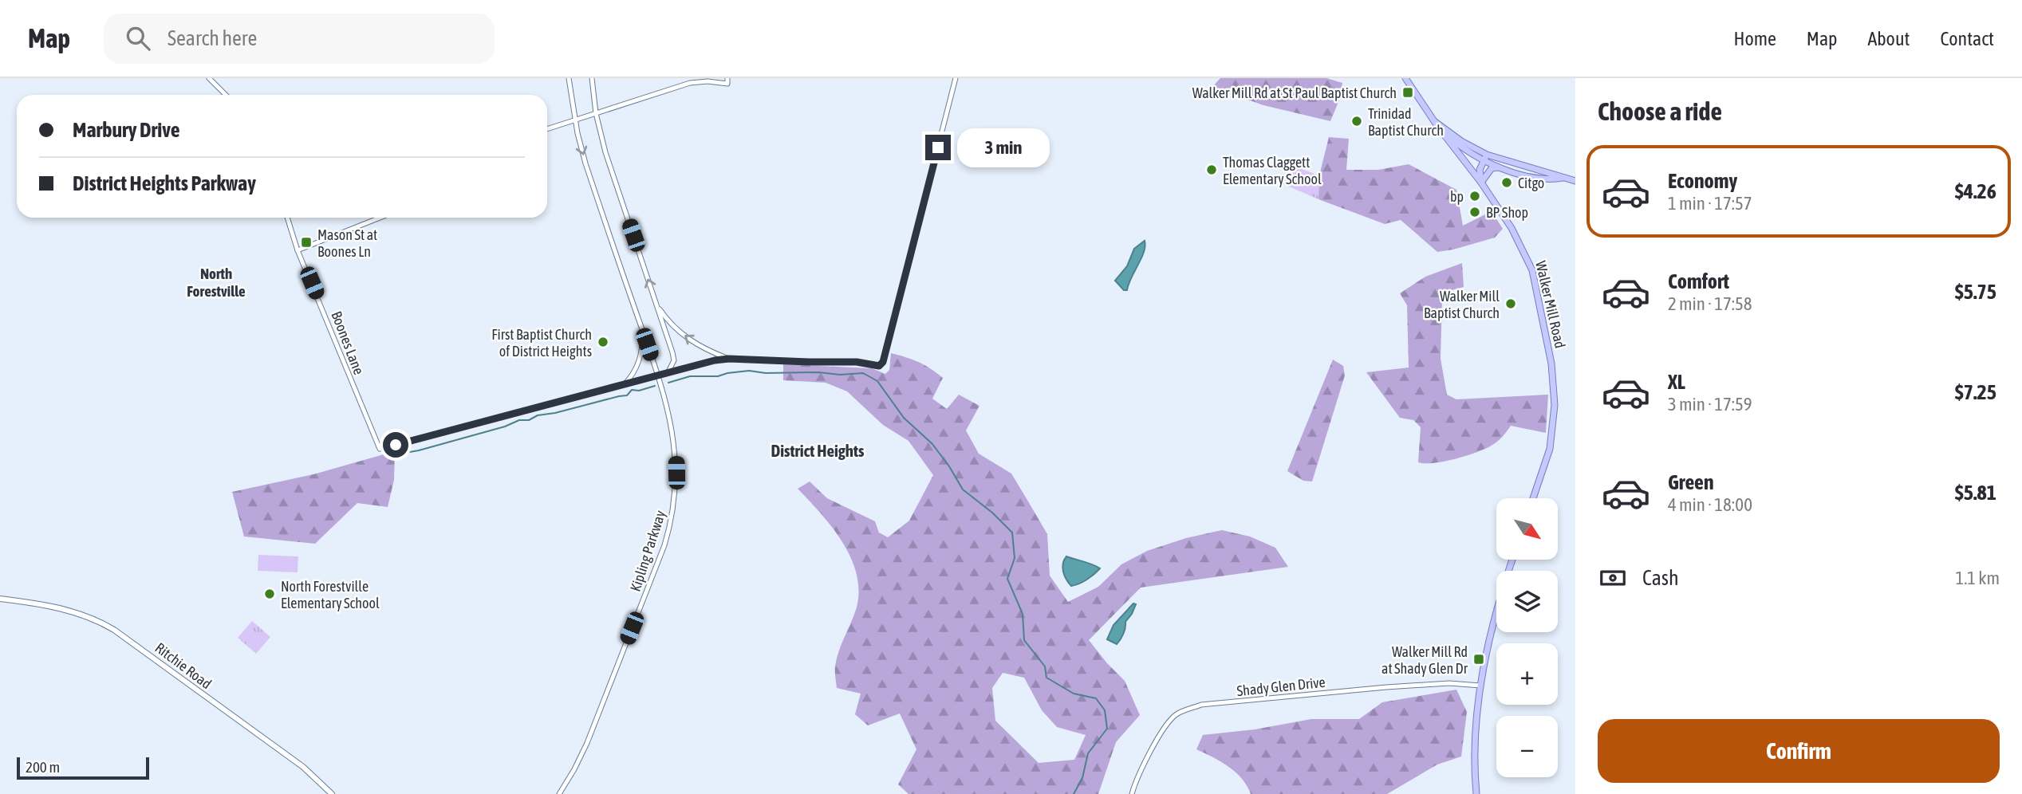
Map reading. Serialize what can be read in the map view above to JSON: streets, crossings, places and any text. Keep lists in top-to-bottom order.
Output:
{
  "streets": {
    "main road": ["Walker Mill Road", "Ritchie Road"],
    "street": ["Boones Lane", "Kipling Parkway", "Shady Glen Drive"]
  },
  "districts": ["North Forestville", "District Heights"],
  "places": {
    "transit": ["Walker Mill Rd at St Paul Baptist Church", "Mason St at Boones Ln", "Walker Mill Rd at Shady Glen Dr"],
    "other": [
      "Trinidad Baptist Church",
      "Thomas Claggett Elementary School",
      "Citgo",
      "bp",
      "BP Shop",
      "Walker Mill Baptist Church",
      "First Baptist Church of District Heights",
      "North Forestville Elementary School"
    ]
  },
  "scale_bar": "200 m",
  "north": "bottom right",
  "page": {
    "header": "Map",
    "search": "Search here",
    "nav": [
      "Home",
      "Map",
      "About",
      "Contact"
    ],
    "heading": "Choose a ride",
    "banner": ["Marbury Drive", "District Heights Parkway"],
    "bubble": "3 min",
    "list": [
      {
        "name": "Economy",
        "note": "1 min · 17:57",
        "value": "$4.26"
      },
      {
        "name": "Comfort",
        "note": "2 min · 17:58",
        "value": "$5.75"
      },
      {
        "name": "XL",
        "note": "3 min · 17:59",
        "value": "$7.25"
      },
      {
        "name": "Green",
        "note": "4 min · 18:00",
        "value": "$5.81"
      }
    ],
    "map_buttons": ["+", "−"],
    "pay": ["Cash", "1.1 km"],
    "buttons": "Confirm",
    "scale": "200 m"
  }
}
